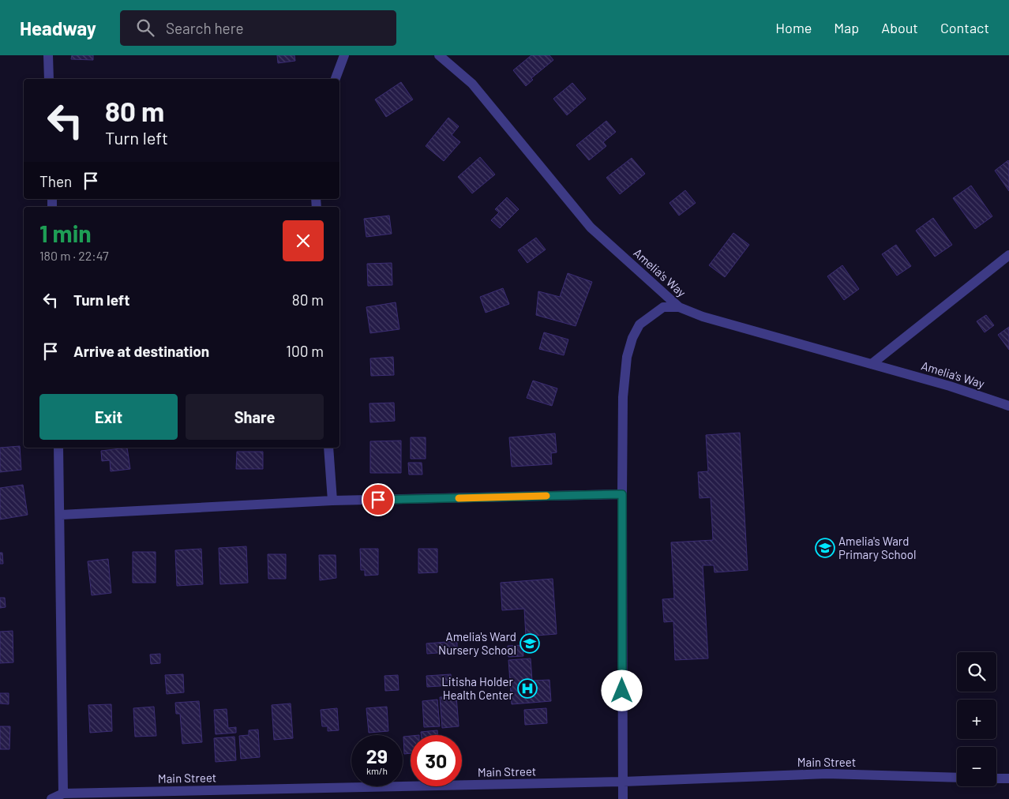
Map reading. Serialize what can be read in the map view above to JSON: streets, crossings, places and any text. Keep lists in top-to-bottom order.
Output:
{
  "streets": {
    "street": ["Amelia's Way", "Main Street"]
  },
  "places": {
    "school or university": ["Amelia's Ward Primary School", "Amelia's Ward Nursery School"],
    "hospital": ["Litisha Holder Health Center"]
  },
  "page": {
    "header": "Headway",
    "search": "Search here",
    "nav": [
      "Home",
      "Map",
      "About",
      "Contact"
    ],
    "turn": ["80 m", "Turn left"],
    "then": "Then",
    "heading": ["1 min", "180 m · 22:47"],
    "list": [
      {
        "name": "Turn left",
        "value": "80 m"
      },
      {
        "name": "Arrive at destination",
        "value": "100 m"
      }
    ],
    "buttons": ["Exit", "Share"],
    "map_buttons": ["+", "−"],
    "speed": "29 km/h",
    "limit": "30"
  }
}
